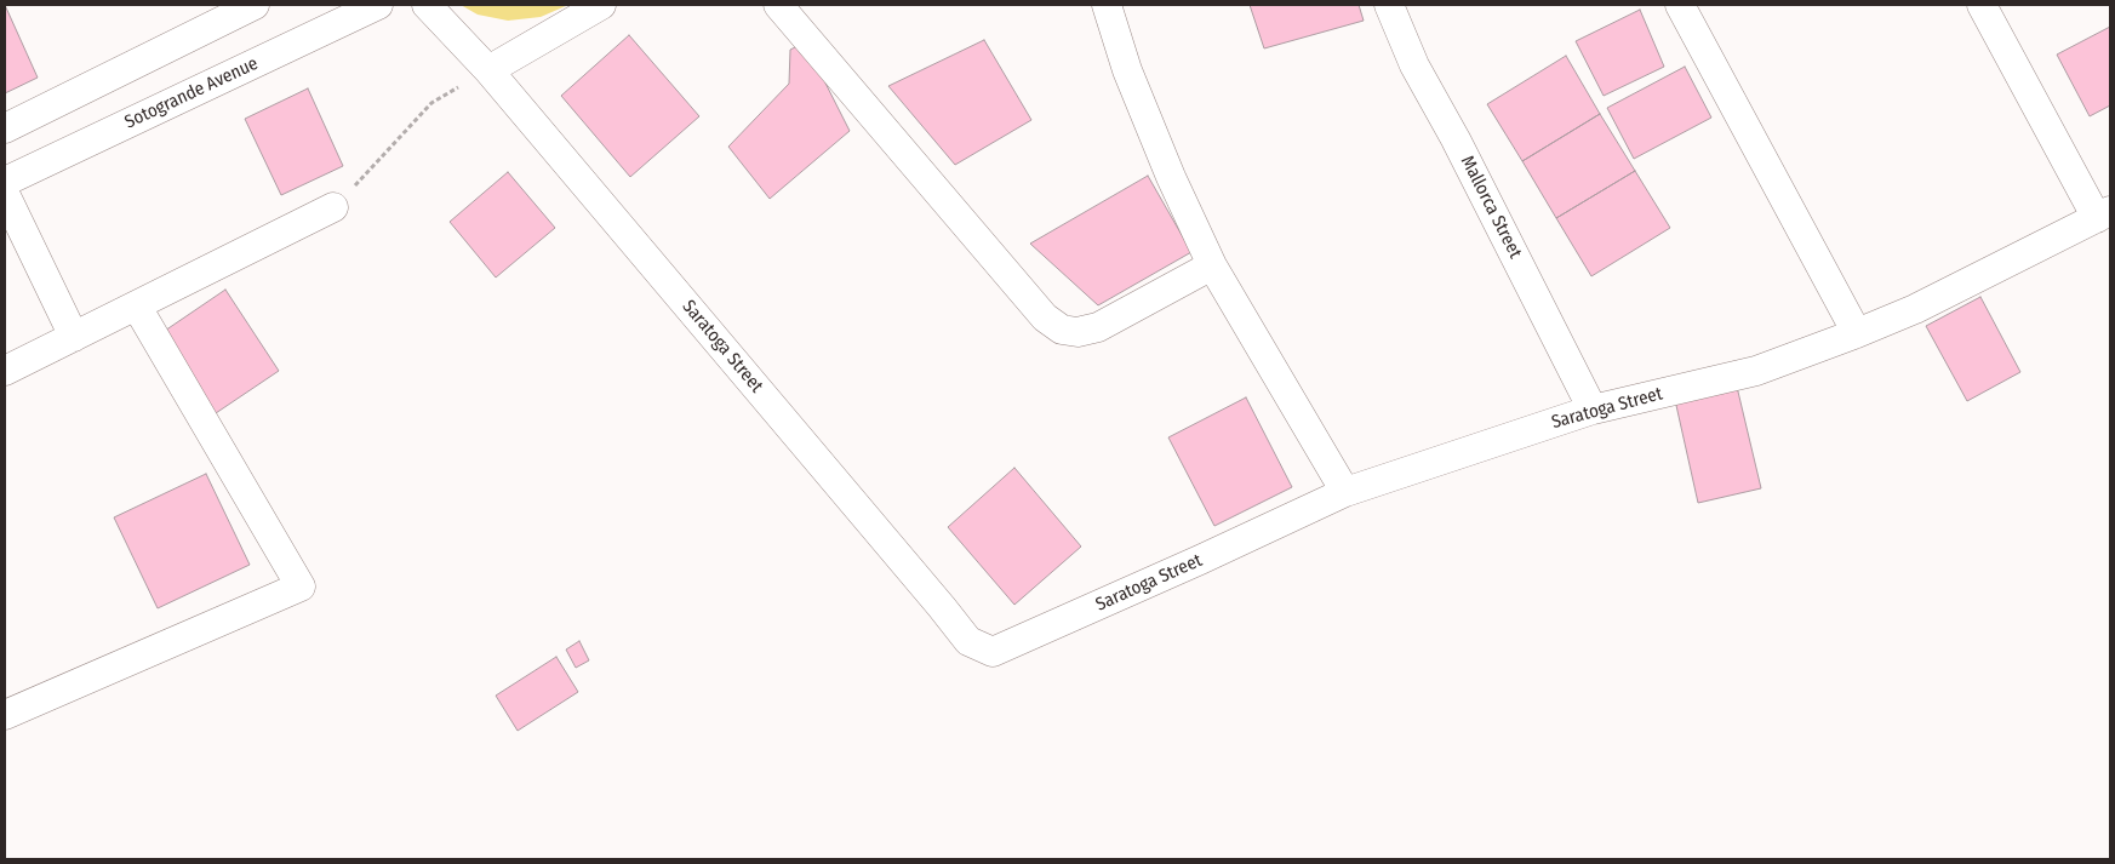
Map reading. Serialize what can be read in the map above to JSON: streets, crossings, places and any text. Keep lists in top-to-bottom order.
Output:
{
  "streets": {
    "street": ["Sotogrande Avenue", "Mallorca Street", "Saratoga Street"]
  },
  "crossings": [
    ["Mallorca Street", "Saratoga Street"]
  ]
}
